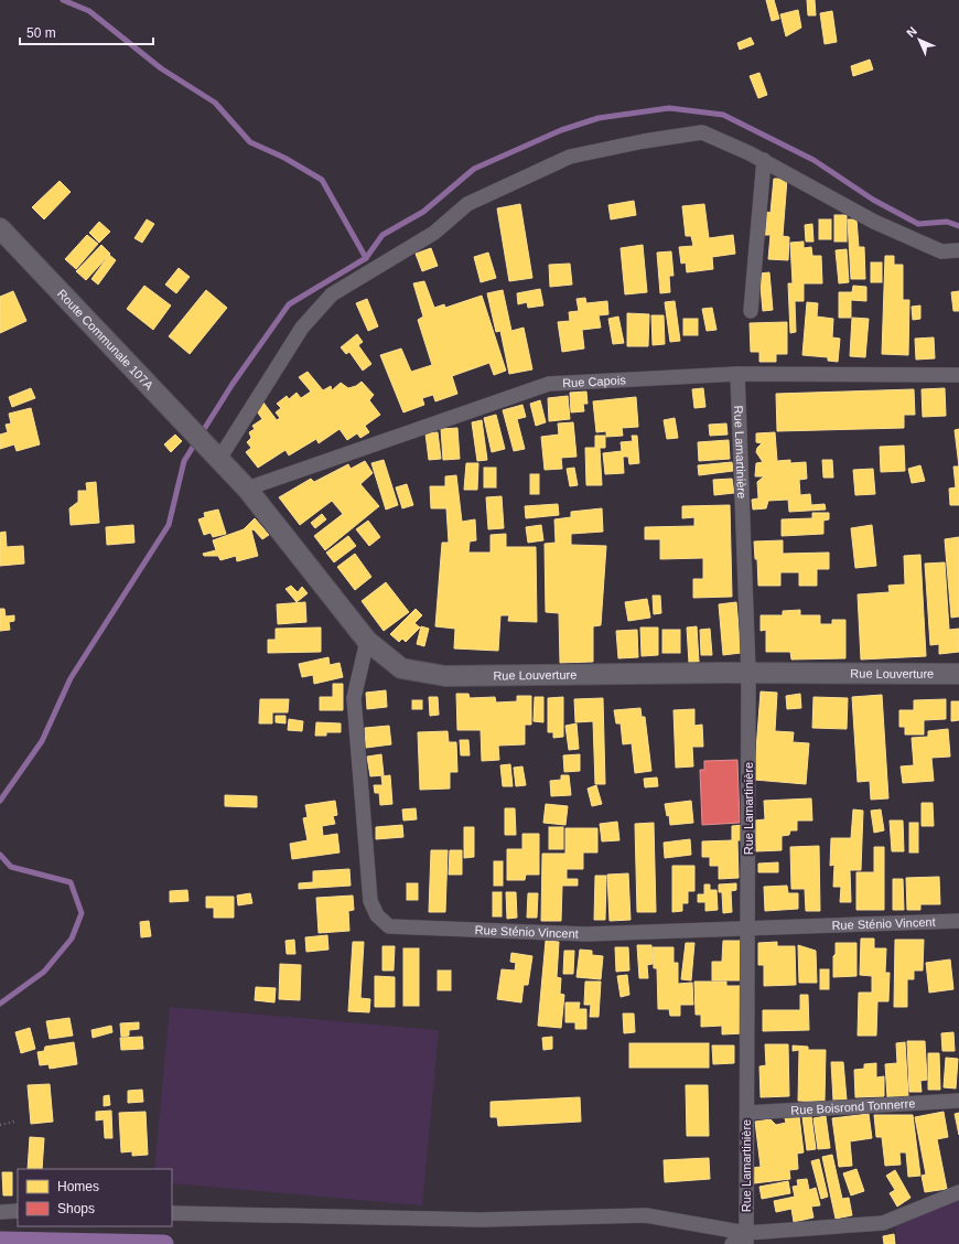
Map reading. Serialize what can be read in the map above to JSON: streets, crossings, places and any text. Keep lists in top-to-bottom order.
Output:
{
  "streets": {
    "main road": ["Route Communale 107A", "Rue Louverture"],
    "street": [
      "Rue Capois",
      "Rue Lamartinière",
      "Rue Sténio Vincent",
      "Rue Boisrond Tonnerre"
    ]
  },
  "crossings": [
    ["Route Communale 107A", "Rue Louverture"],
    ["Rue Capois", "Rue Lamartinière"],
    ["Rue Capois", "Rue Louverture"],
    ["Rue Lamartinière", "Rue Louverture"],
    ["Rue Lamartinière", "Rue Sténio Vincent"],
    ["Rue Lamartinière", "Rue Boisrond Tonnerre"],
    ["Rue Louverture", "Rue Sténio Vincent"]
  ],
  "legend": ["Homes", "Shops"],
  "scale_bar": "50 m",
  "north": "top left"
}
